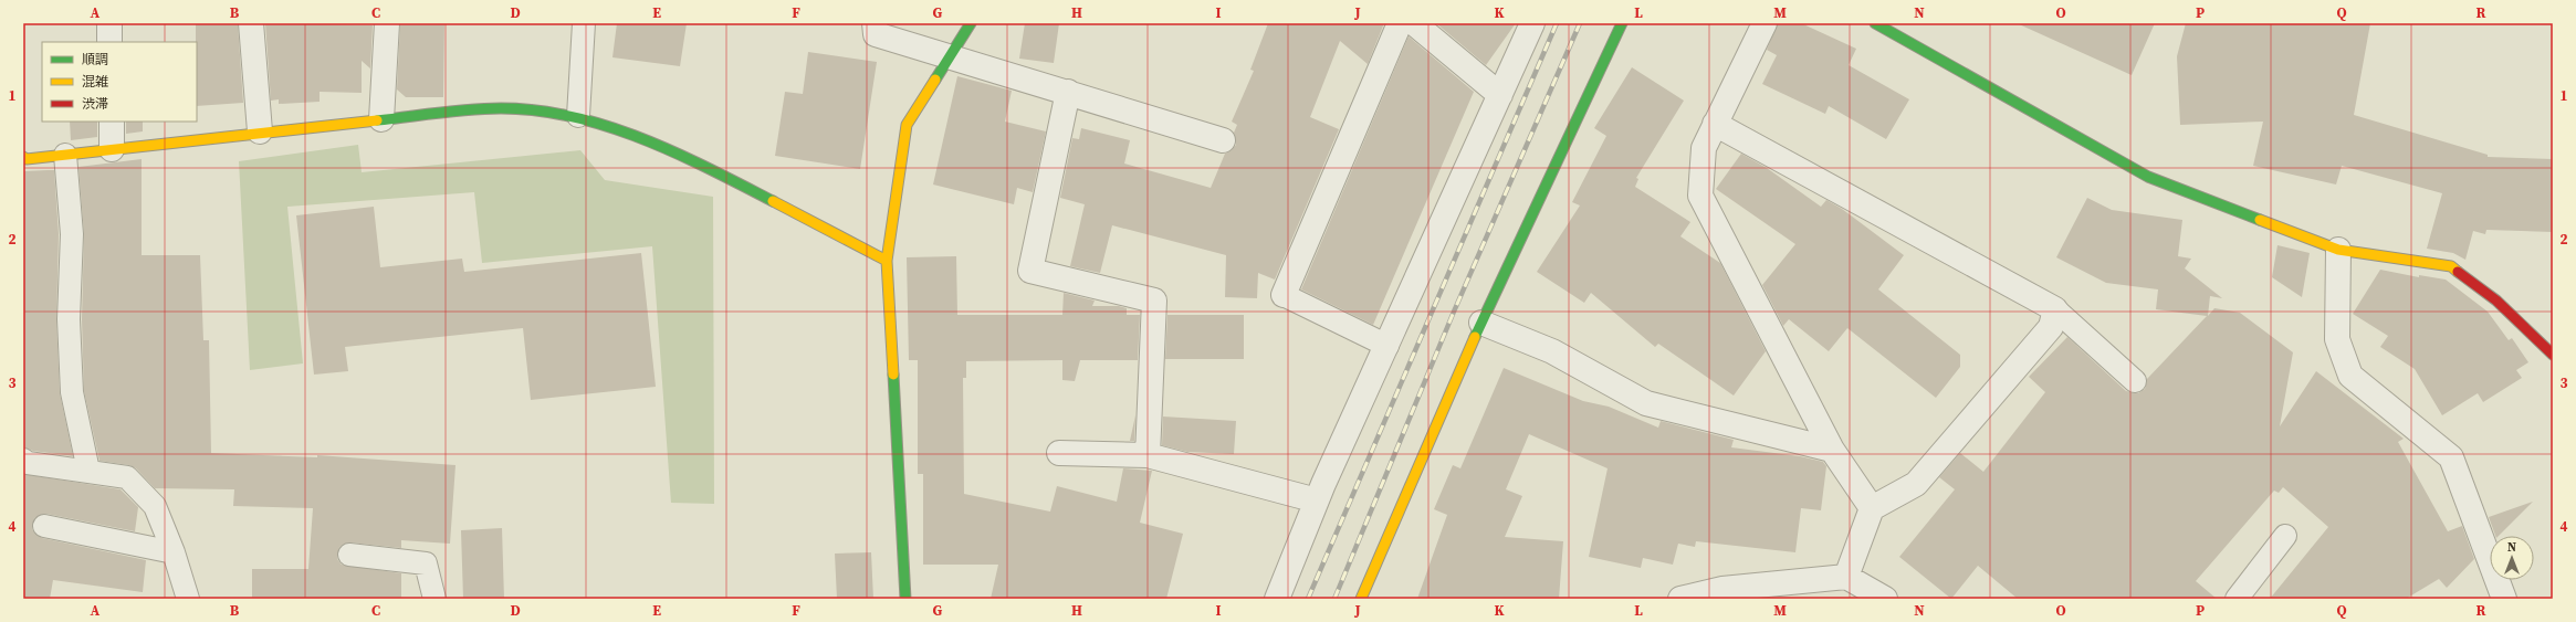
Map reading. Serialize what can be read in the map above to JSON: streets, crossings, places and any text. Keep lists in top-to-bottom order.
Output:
{
  "legend": ["順調", "混雑", "渋滞"],
  "north": "top",
  "grid": {
    "columns": [
      "A",
      "B",
      "C",
      "D",
      "E",
      "F",
      "G",
      "H",
      "I",
      "J",
      "K",
      "L",
      "M",
      "N",
      "O",
      "P",
      "Q",
      "R"
    ],
    "rows": [
      "1",
      "2",
      "3",
      "4"
    ]
  }
}
